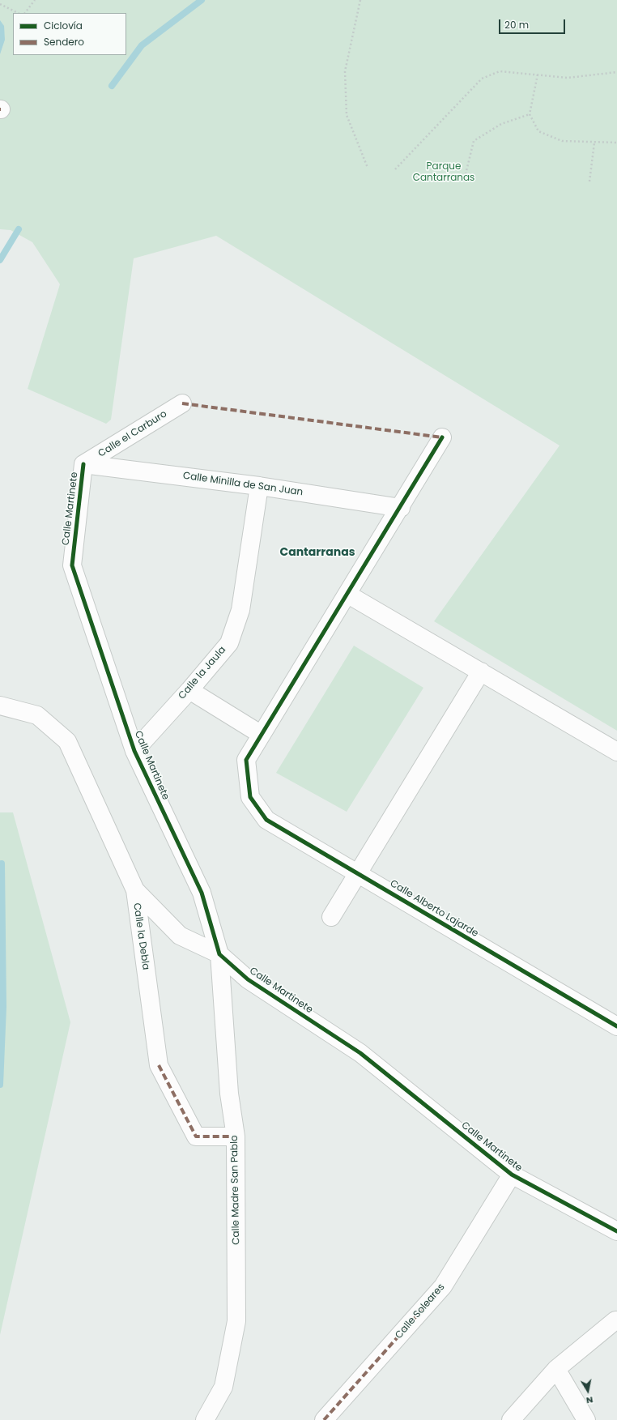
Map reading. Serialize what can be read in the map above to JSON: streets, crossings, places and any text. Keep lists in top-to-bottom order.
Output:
{
  "streets": {
    "street": [
      "Calle el Carburo",
      "Calle Minilla de San Juan",
      "Calle Martinete",
      "Calle la Jaula",
      "Calle Alberto Lajarde",
      "Calle la Debla",
      "Calle Madre San Pablo",
      "Calle Soleares"
    ]
  },
  "crossings": [
    ["Calle el Carburo", "Calle Minilla de San Juan"],
    ["Calle el Carburo", "Calle Martinete"],
    ["Calle Minilla de San Juan", "Calle Martinete"],
    ["Calle Minilla de San Juan", "Calle la Jaula"],
    ["Calle Martinete", "Calle la Jaula"],
    ["Calle Martinete", "Calle Madre San Pablo"],
    ["Calle Martinete", "Calle Soleares"],
    ["Calle la Debla", "Calle Madre San Pablo"]
  ],
  "districts": ["Cantarranas"],
  "parks": ["Parque Cantarranas"],
  "legend": ["Ciclovía", "Sendero"],
  "scale_bar": "20 m",
  "north": "bottom"
}
